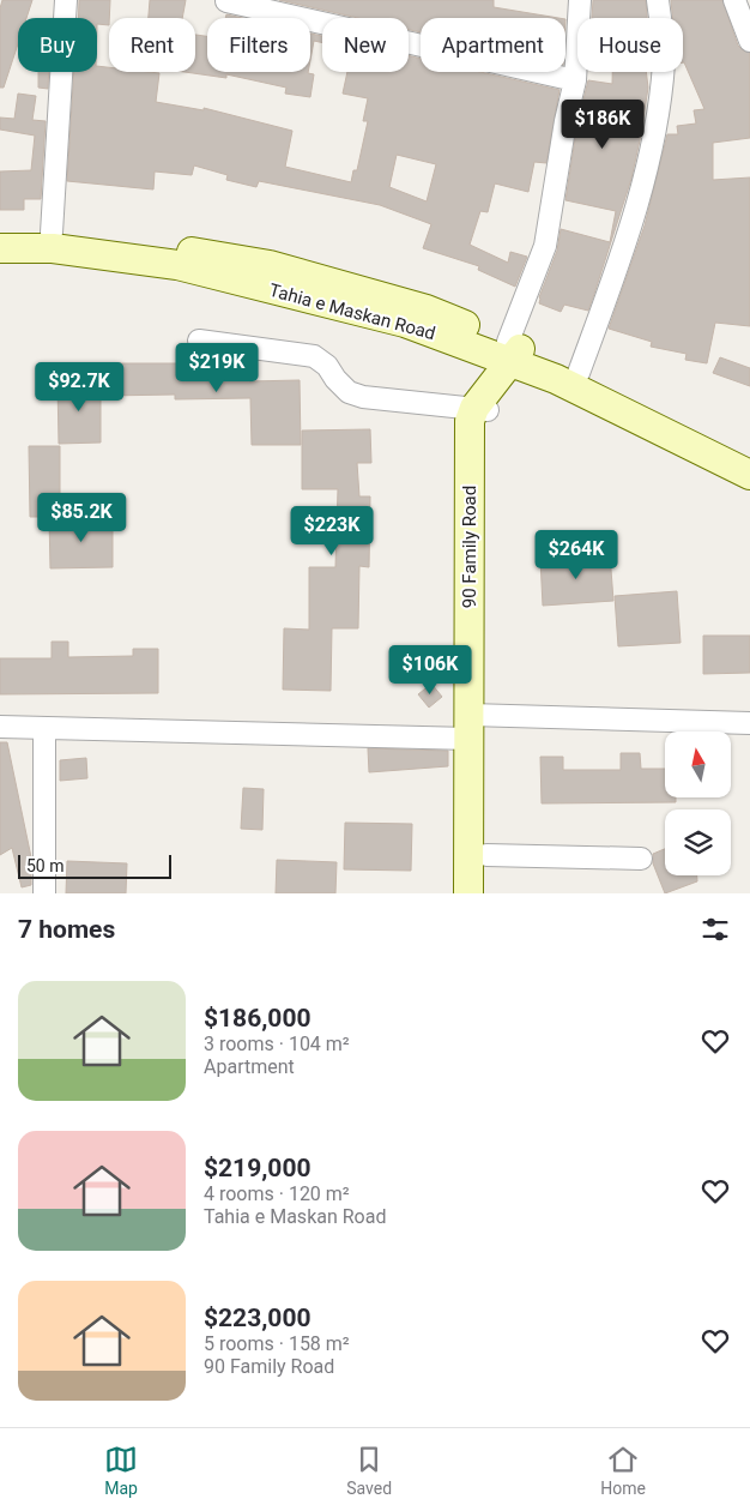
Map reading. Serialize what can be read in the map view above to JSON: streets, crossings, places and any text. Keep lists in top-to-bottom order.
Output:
{
  "streets": {
    "main road": ["Tahia e Maskan Road", "90 Family Road"]
  },
  "crossings": [
    ["Tahia e Maskan Road", "90 Family Road"]
  ],
  "scale_bar": "50 m",
  "north": "top",
  "page": {
    "chip": [
      "Buy",
      "Rent",
      "Filters",
      "New",
      "Apartment",
      "House"
    ],
    "price": [
      "$186K",
      "$219K",
      "$92.7K",
      "$85.2K",
      "$223K",
      "$264K",
      "$106K"
    ],
    "scale": "50 m",
    "heading": "7 homes",
    "list": [
      {
        "name": "$186,000",
        "note": "3 rooms · 104 m² · Apartment"
      },
      {
        "name": "$219,000",
        "note": "4 rooms · 120 m² · Tahia e Maskan Road"
      },
      {
        "name": "$223,000",
        "note": "5 rooms · 158 m² · 90 Family Road"
      }
    ],
    "tabs": ["Map", "Saved", "Home"]
  }
}
